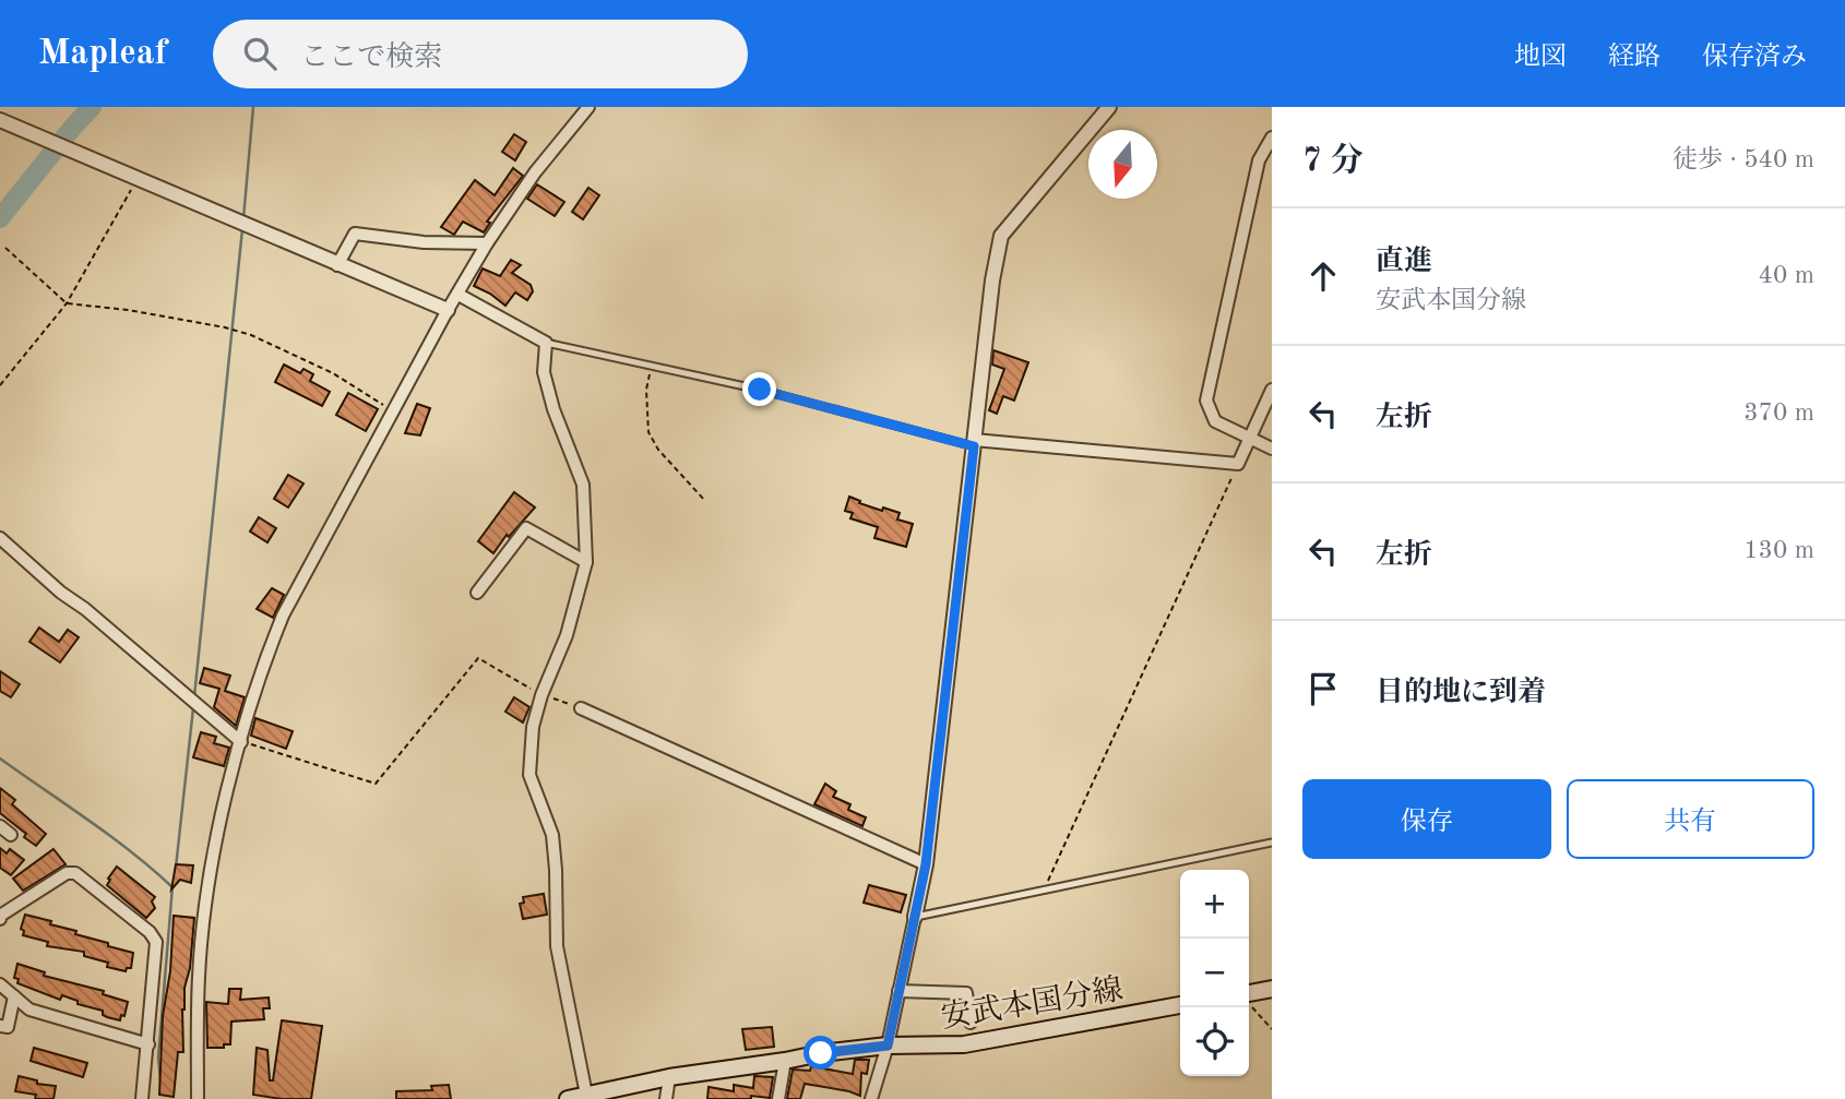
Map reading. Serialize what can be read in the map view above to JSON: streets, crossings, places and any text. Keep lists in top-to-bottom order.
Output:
{
  "streets": {
    "main road": ["安武本国分線"]
  },
  "north": "bottom",
  "page": {
    "header": "Mapleaf",
    "search": "ここで検索",
    "nav": ["地図", "経路", "保存済み"],
    "heading": ["7 分", "徒歩 · 540 m"],
    "list": [
      ["直進", "安武本国分線", "40 m"],
      ["左折", "370 m"],
      ["左折", "130 m"],
      "目的地に到着"
    ],
    "buttons": ["保存", "共有"],
    "map_buttons": ["+", "−"]
  }
}
